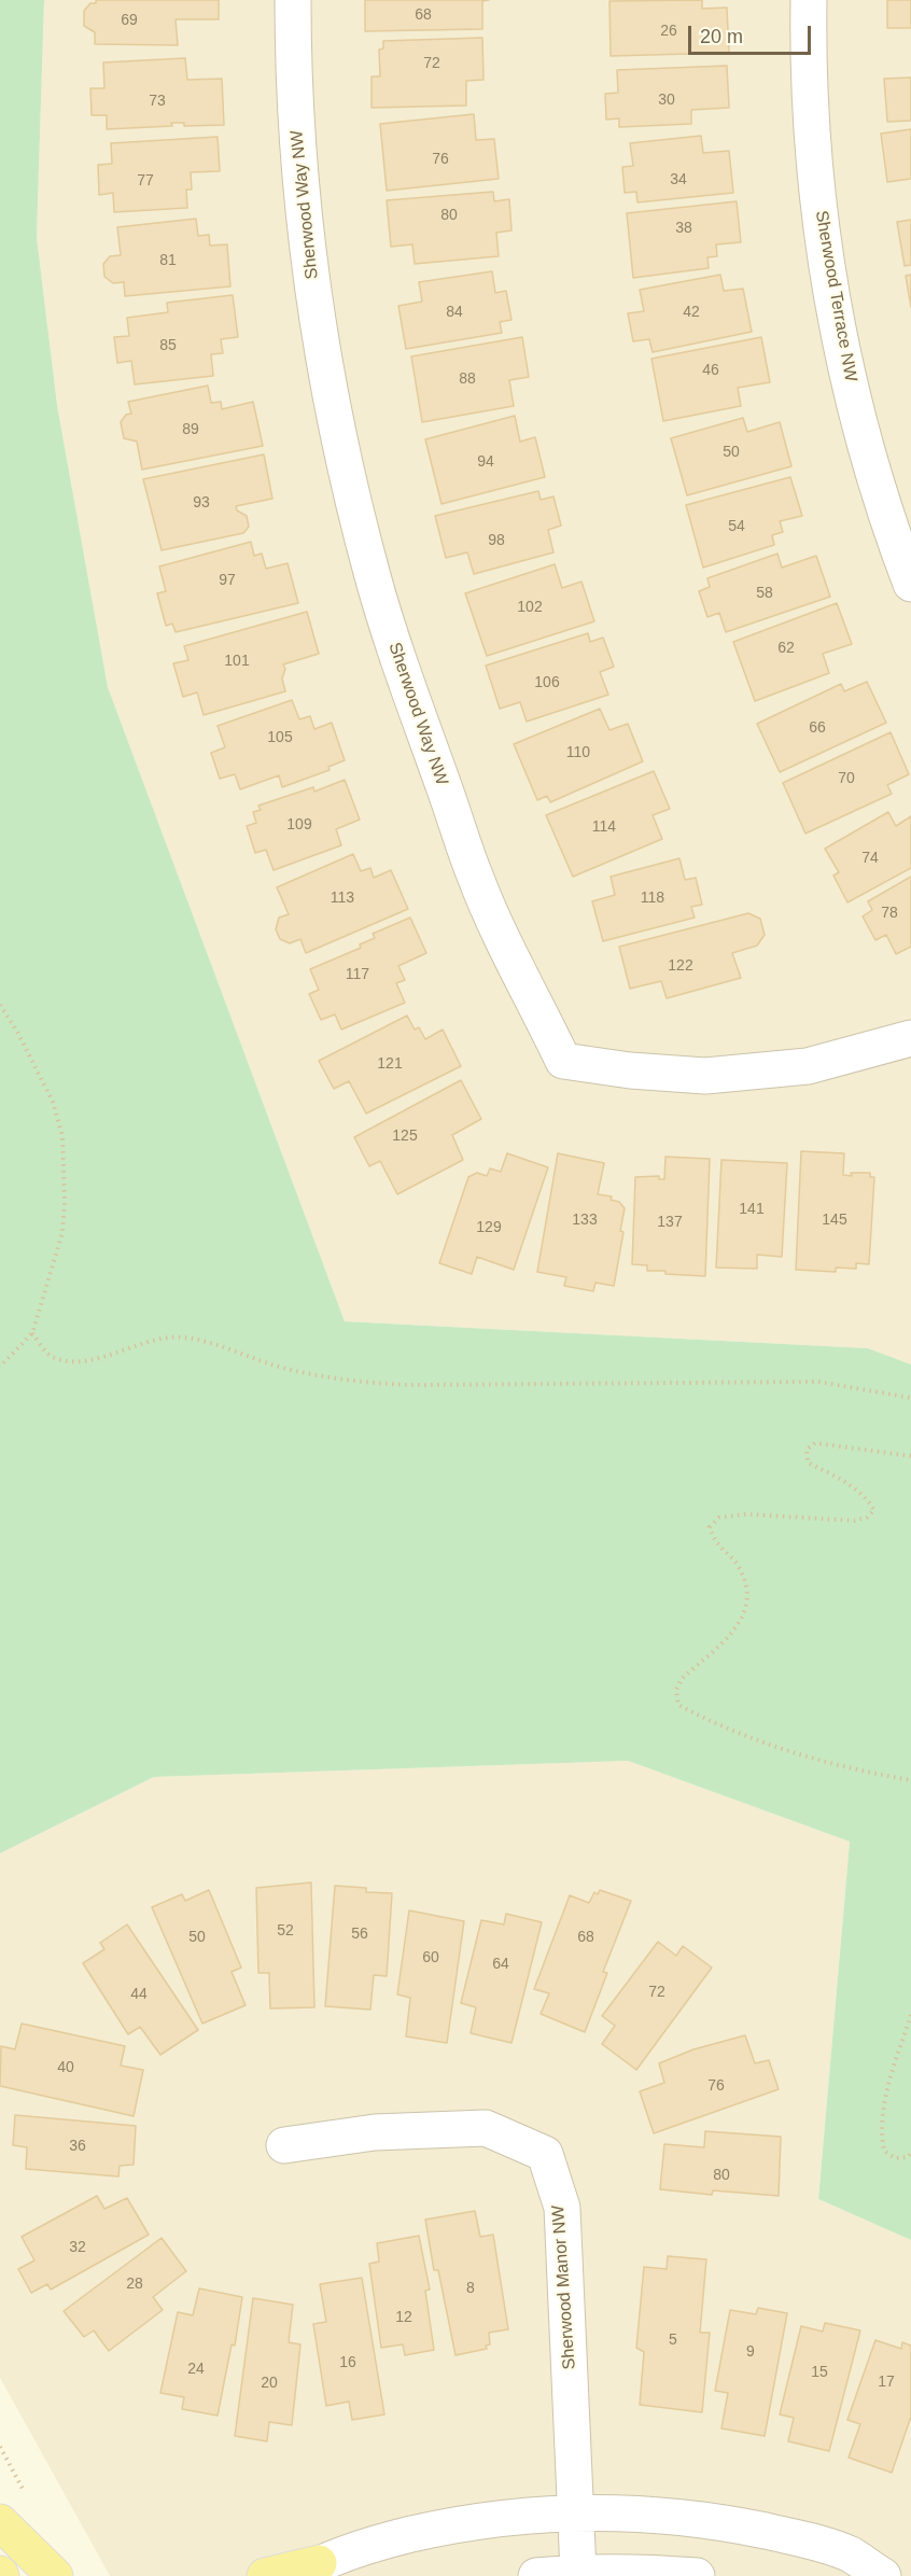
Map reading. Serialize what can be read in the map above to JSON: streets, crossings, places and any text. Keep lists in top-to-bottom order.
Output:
{
  "streets": {
    "street": ["Sherwood Way NW", "Sherwood Terrace NW", "Sherwood Manor NW"]
  },
  "house_numbers": [
    "68",
    "69",
    "26",
    "72",
    "30",
    "73",
    "76",
    "34",
    "77",
    "80",
    "38",
    "81",
    "84",
    "42",
    "85",
    "46",
    "88",
    "89",
    "50",
    "94",
    "93",
    "54",
    "98",
    "97",
    "58",
    "102",
    "62",
    "101",
    "106",
    "66",
    "105",
    "110",
    "70",
    "109",
    "114",
    "74",
    "113",
    "118",
    "78",
    "122",
    "117",
    "121",
    "125",
    "141",
    "133",
    "145",
    "137",
    "129",
    "52",
    "56",
    "50",
    "68",
    "60",
    "64",
    "72",
    "44",
    "40",
    "76",
    "36",
    "80",
    "32",
    "28",
    "8",
    "12",
    "5",
    "9",
    "16",
    "24",
    "15",
    "17",
    "20"
  ],
  "scale_bar": "20 m"
}
